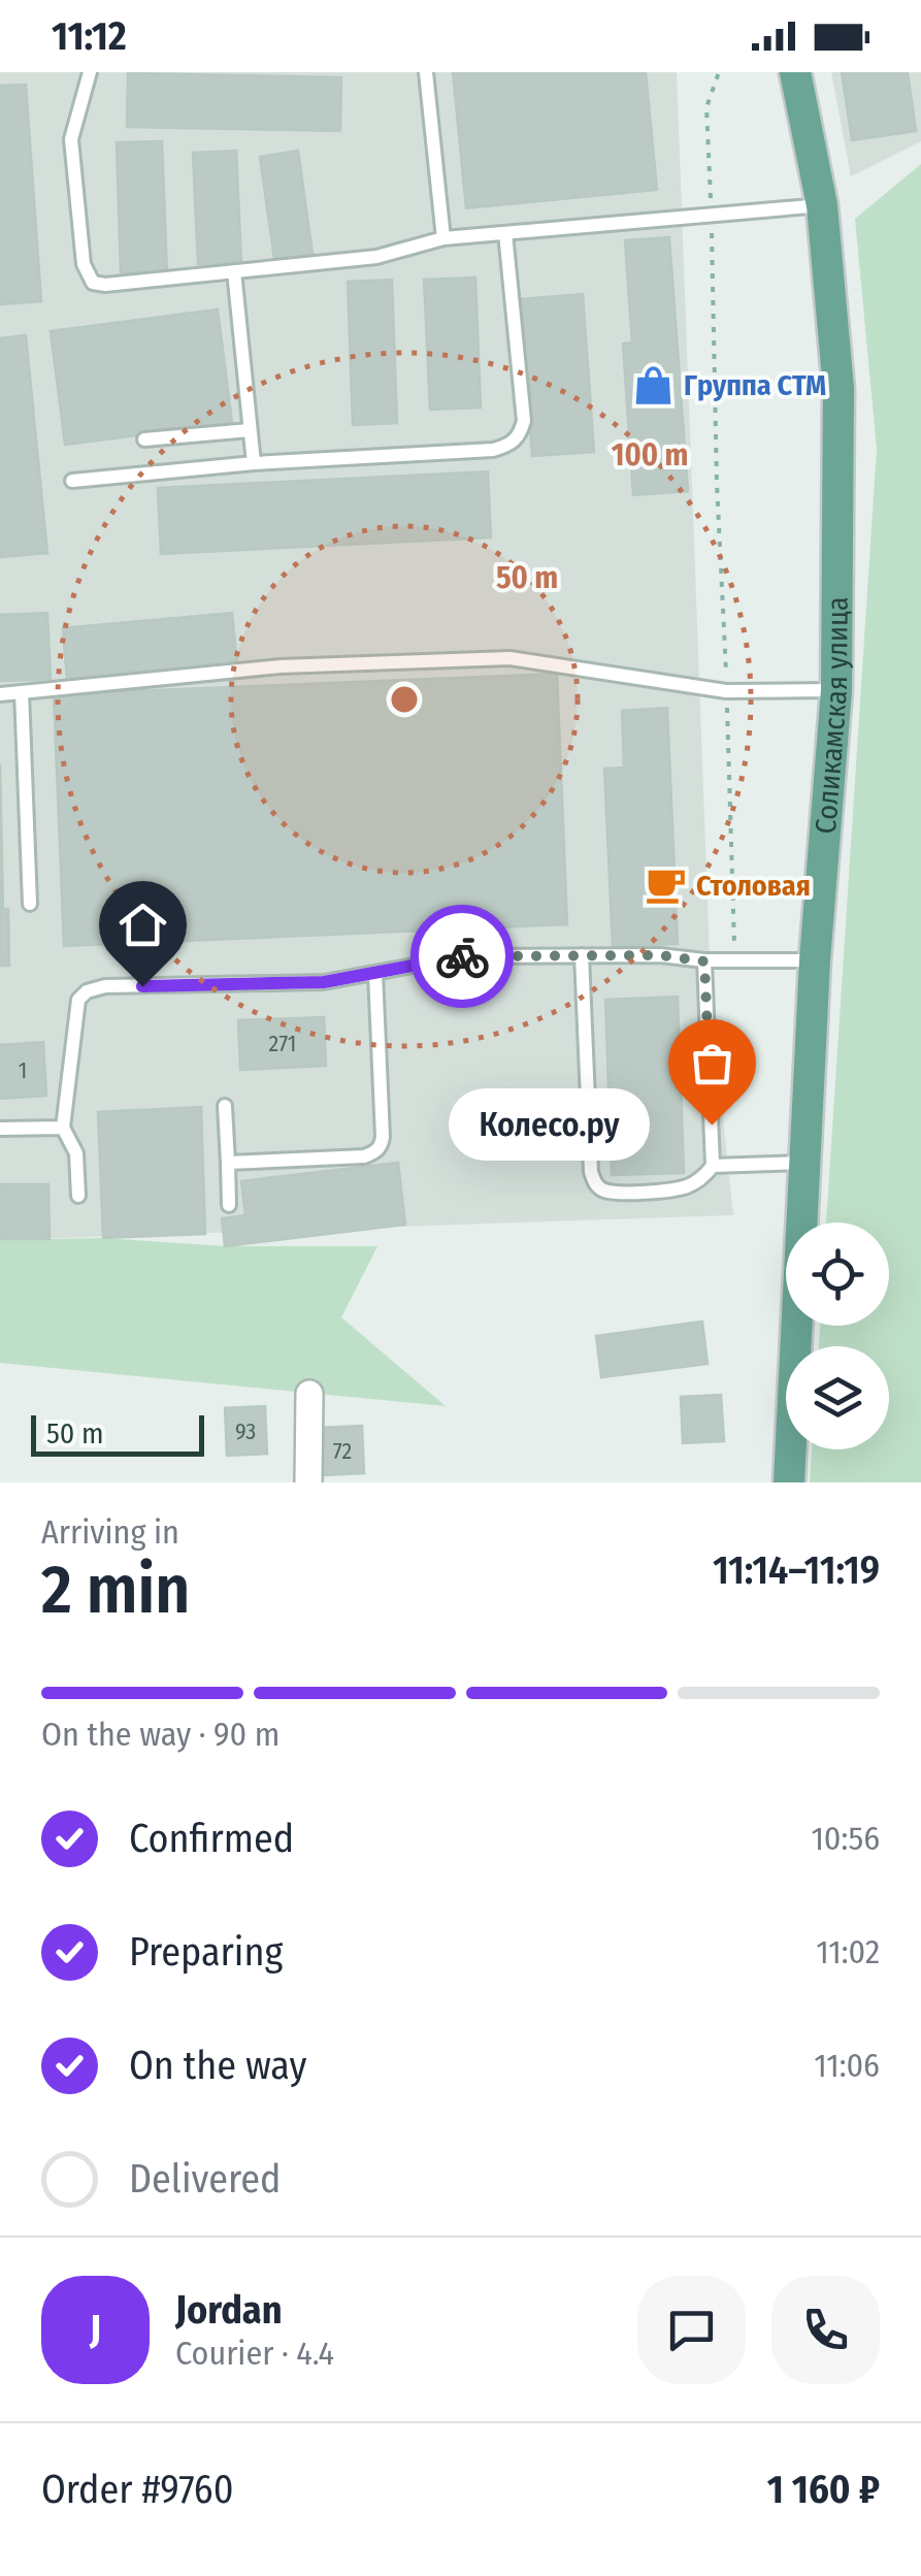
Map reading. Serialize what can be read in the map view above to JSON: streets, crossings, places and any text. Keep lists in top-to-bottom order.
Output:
{
  "streets": {
    "main road": ["Соликамская улица"]
  },
  "places": {
    "shop": ["Группа СТМ"],
    "cafe": ["Столовая"],
    "other": ["Колесо.ру"]
  },
  "house_numbers": [
    "271",
    "1",
    "93",
    "72"
  ],
  "scale_bar": "50 m",
  "page": {
    "status": "11:12",
    "bubble": "Колесо.ру",
    "scale": "50 m",
    "heading": ["2 min", "Arriving in", "11:14–11:19"],
    "panel": [
      "Jordan",
      "Courier · 4.4",
      "Order #9760",
      "1 160 ₽"
    ],
    "bar": "On the way · 90 m",
    "list": [
      ["Confirmed", "10:56"],
      ["Preparing", "11:02"],
      ["On the way", "11:06"],
      "Delivered"
    ],
    "round": "J"
  },
  "rings": ["100 m", "50 m"]
}
